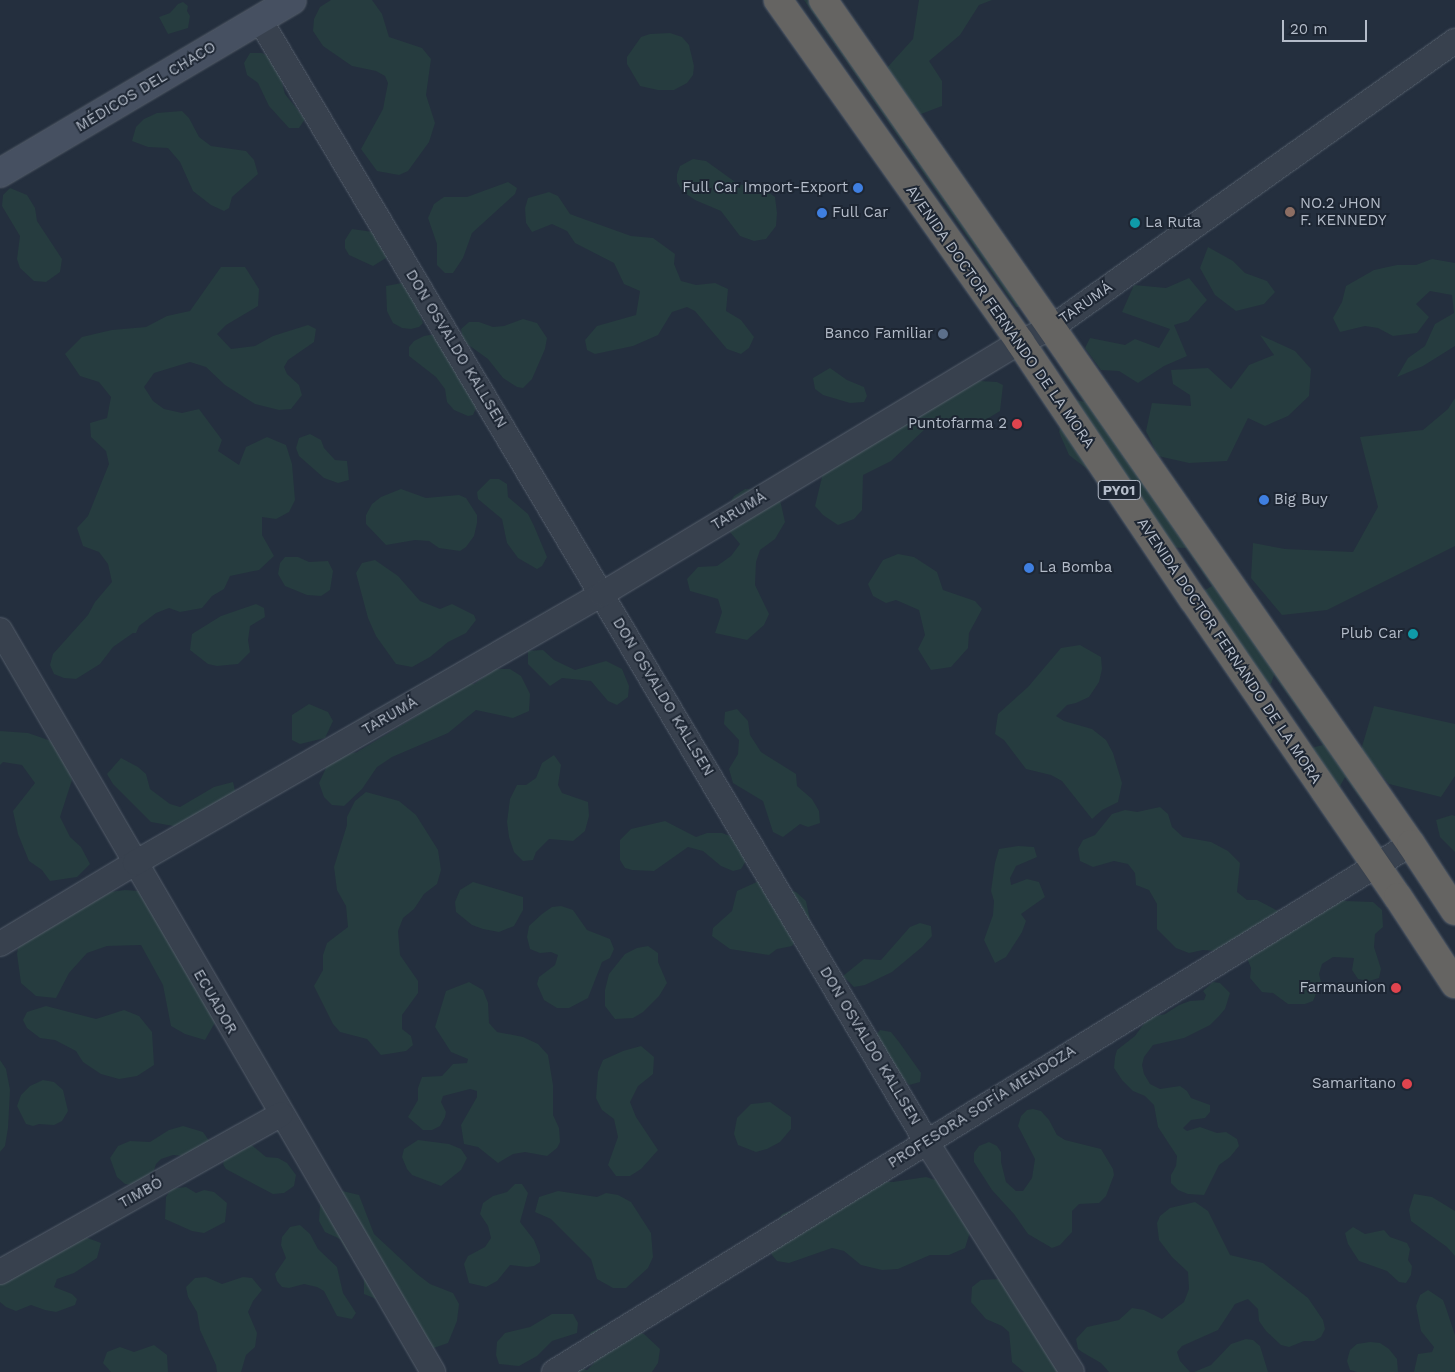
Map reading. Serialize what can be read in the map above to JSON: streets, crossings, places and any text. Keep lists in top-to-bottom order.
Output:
{
  "streets": {
    "highway": ["AVENIDA DOCTOR FERNANDO DE LA MORA", "PY01"],
    "main road": ["MÉDICOS DEL CHACO"],
    "street": [
      "TARUMÁ",
      "DON OSVALDO KALLSEN",
      "ECUADOR",
      "PROFESORA SOFÍA MENDOZA",
      "TIMBÓ"
    ]
  },
  "crossings": [
    ["MÉDICOS DEL CHACO", "DON OSVALDO KALLSEN"],
    ["TARUMÁ", "AVENIDA DOCTOR FERNANDO DE LA MORA"],
    ["TARUMÁ", "DON OSVALDO KALLSEN"],
    ["TARUMÁ", "PY01"],
    ["TARUMÁ", "ECUADOR"],
    ["AVENIDA DOCTOR FERNANDO DE LA MORA", "PROFESORA SOFÍA MENDOZA"],
    ["DON OSVALDO KALLSEN", "PROFESORA SOFÍA MENDOZA"],
    ["PY01", "PROFESORA SOFÍA MENDOZA"],
    ["ECUADOR", "TIMBÓ"]
  ],
  "places": [
    "Full Car Import-Export",
    "NO.2 JHON F. KENNEDY",
    "Full Car",
    "La Ruta",
    "Banco Familiar",
    "Puntofarma 2",
    "Big Buy",
    "La Bomba",
    "Plub Car",
    "Farmaunion",
    "Samaritano"
  ],
  "scale_bar": "20 m"
}
